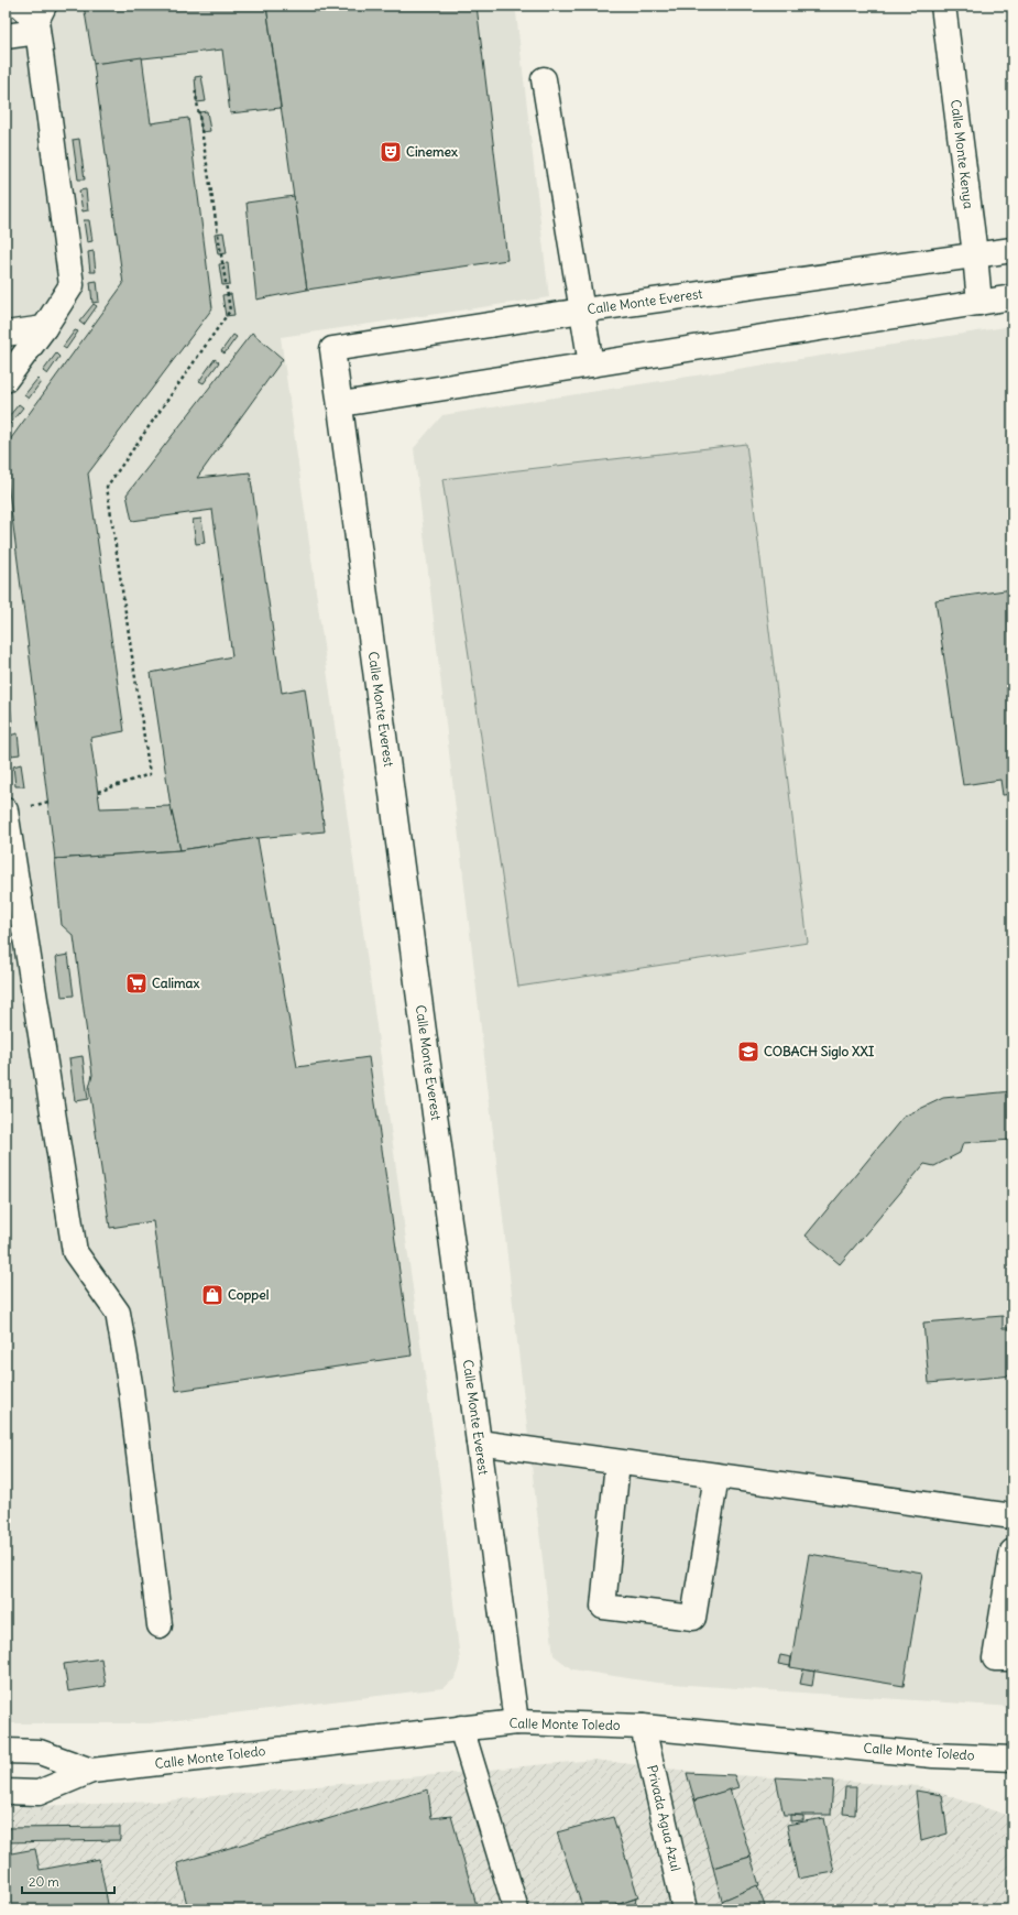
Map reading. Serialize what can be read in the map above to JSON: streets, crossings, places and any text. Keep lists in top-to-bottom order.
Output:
{
  "streets": {
    "street": [
      "Calle Monte Kenya",
      "Calle Monte Everest",
      "Calle Monte Toledo",
      "Privada Agua Azul"
    ]
  },
  "crossings": [
    ["Calle Monte Kenya", "Calle Monte Everest"],
    ["Calle Monte Everest", "Calle Monte Toledo"],
    ["Calle Monte Toledo", "Privada Agua Azul"]
  ],
  "places": {
    "theatre": ["Cinemex"],
    "supermarket": ["Calimax"],
    "school or university": ["COBACH Siglo XXI"],
    "shop": ["Coppel"]
  },
  "scale_bar": "20 m"
}
